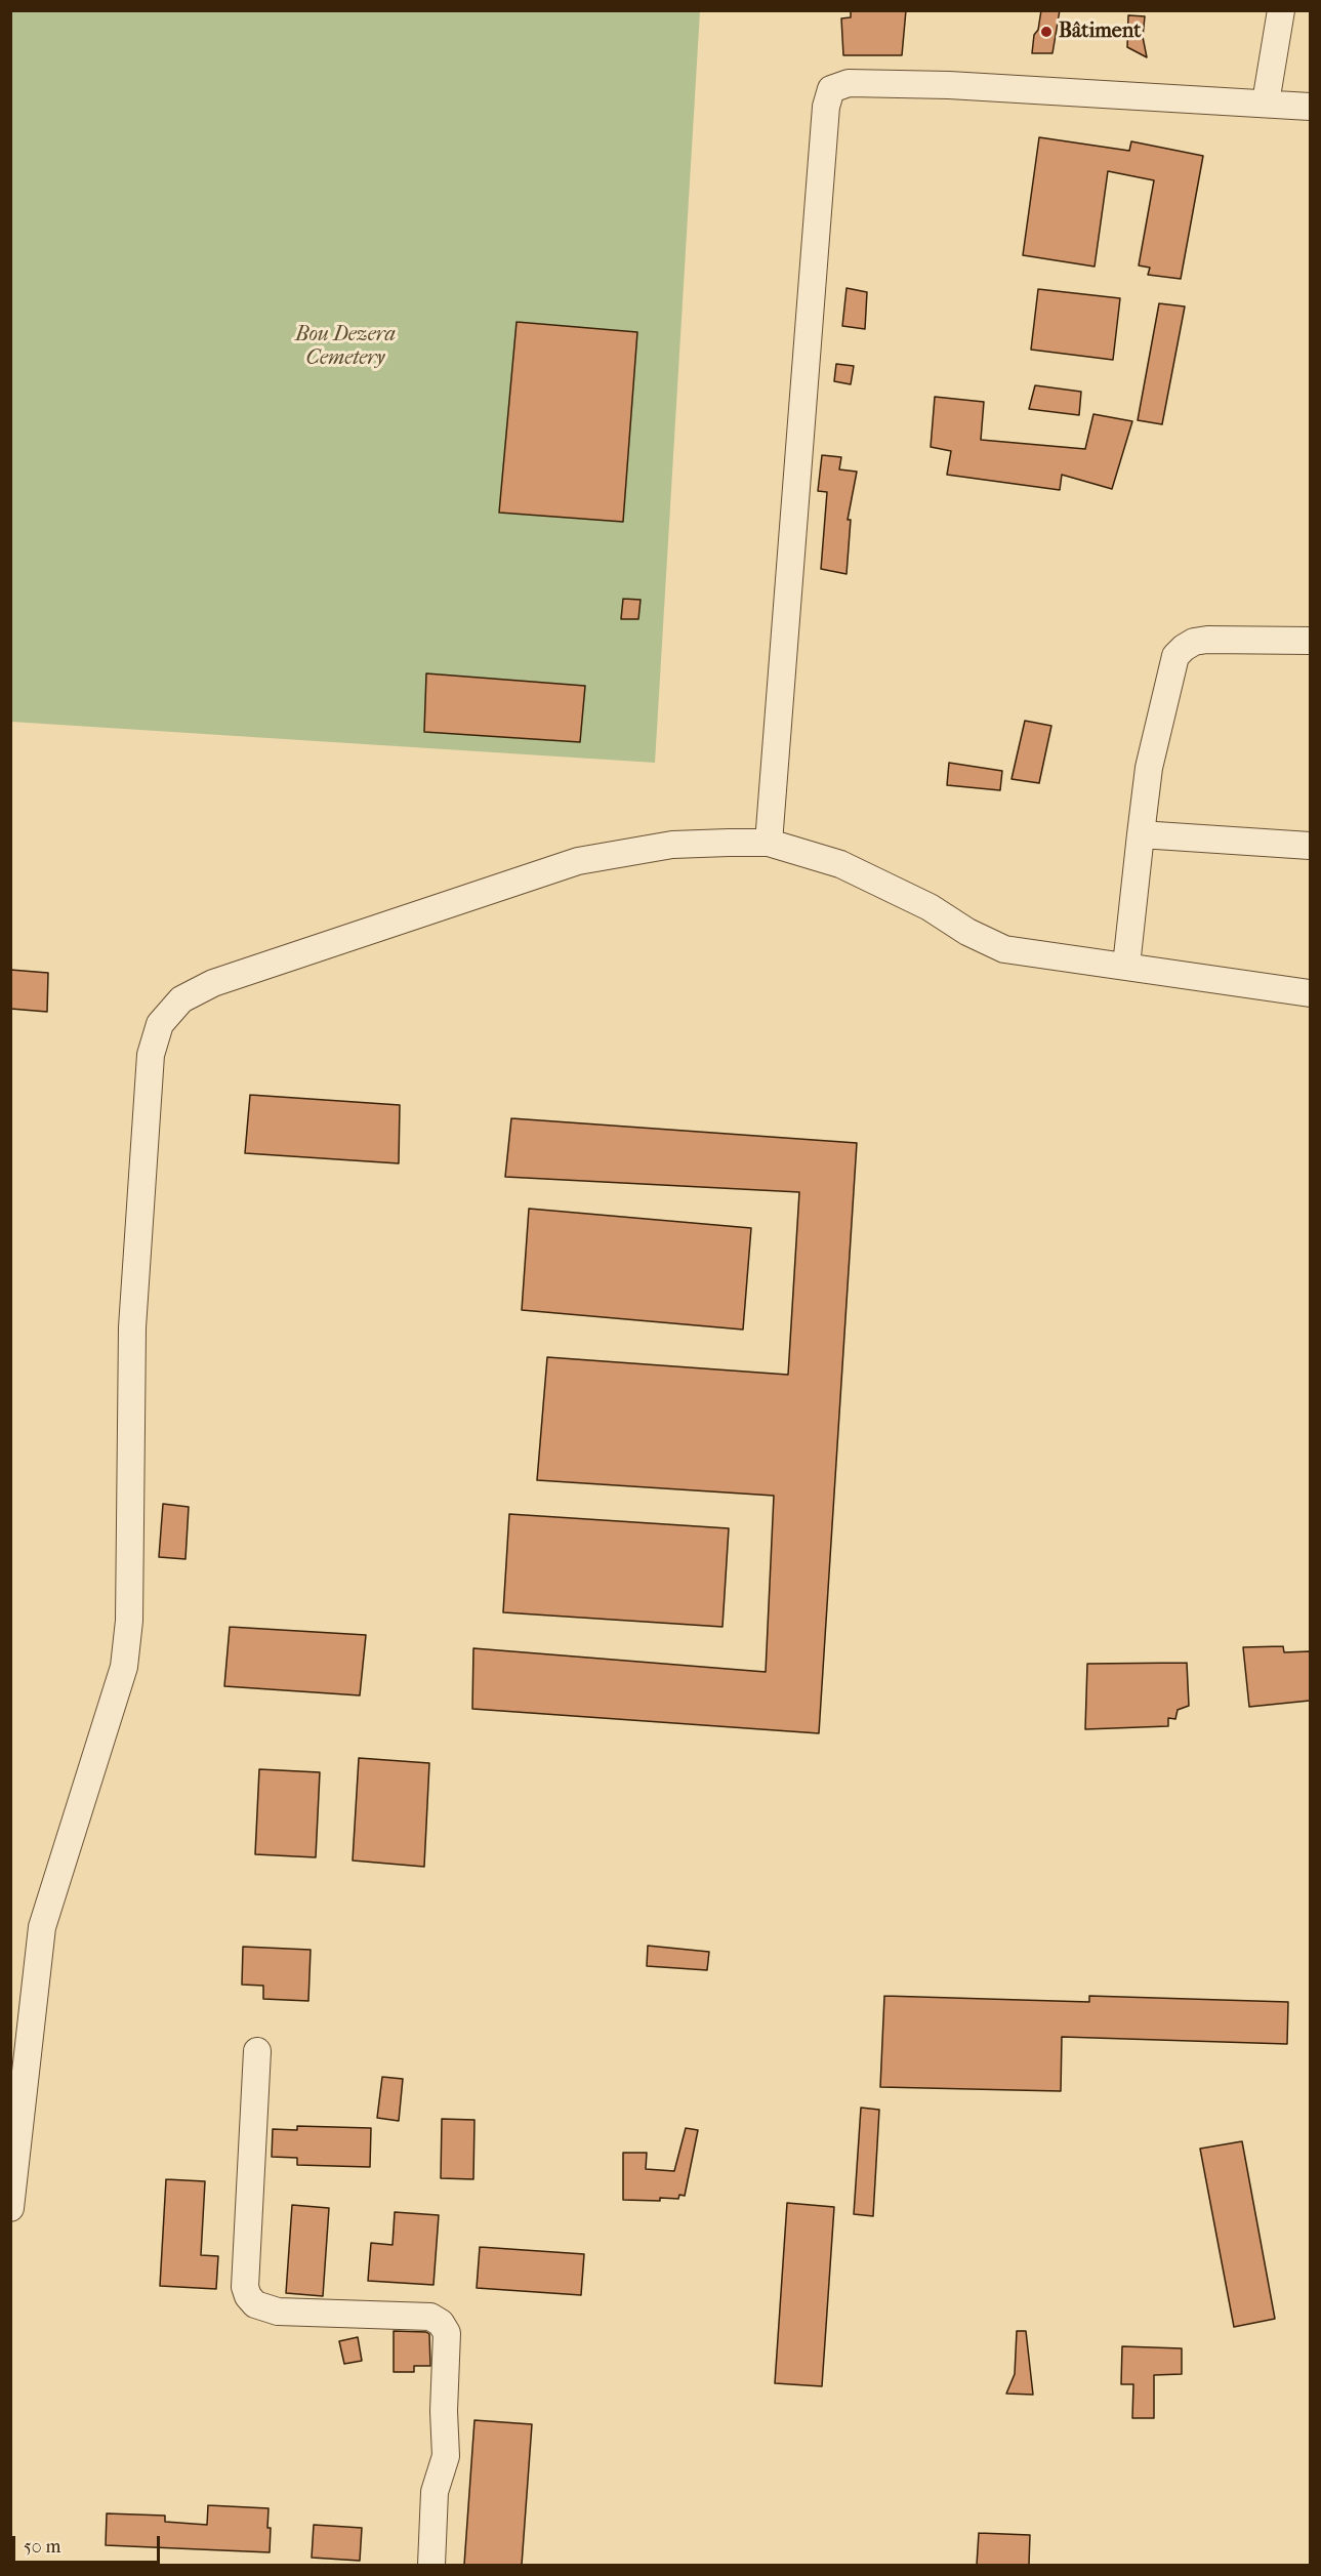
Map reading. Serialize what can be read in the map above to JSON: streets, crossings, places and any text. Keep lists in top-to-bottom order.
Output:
{
  "parks": ["Bou Dezera Cemetery"],
  "places": ["Bâtiment"],
  "scale_bar": "50 m"
}
